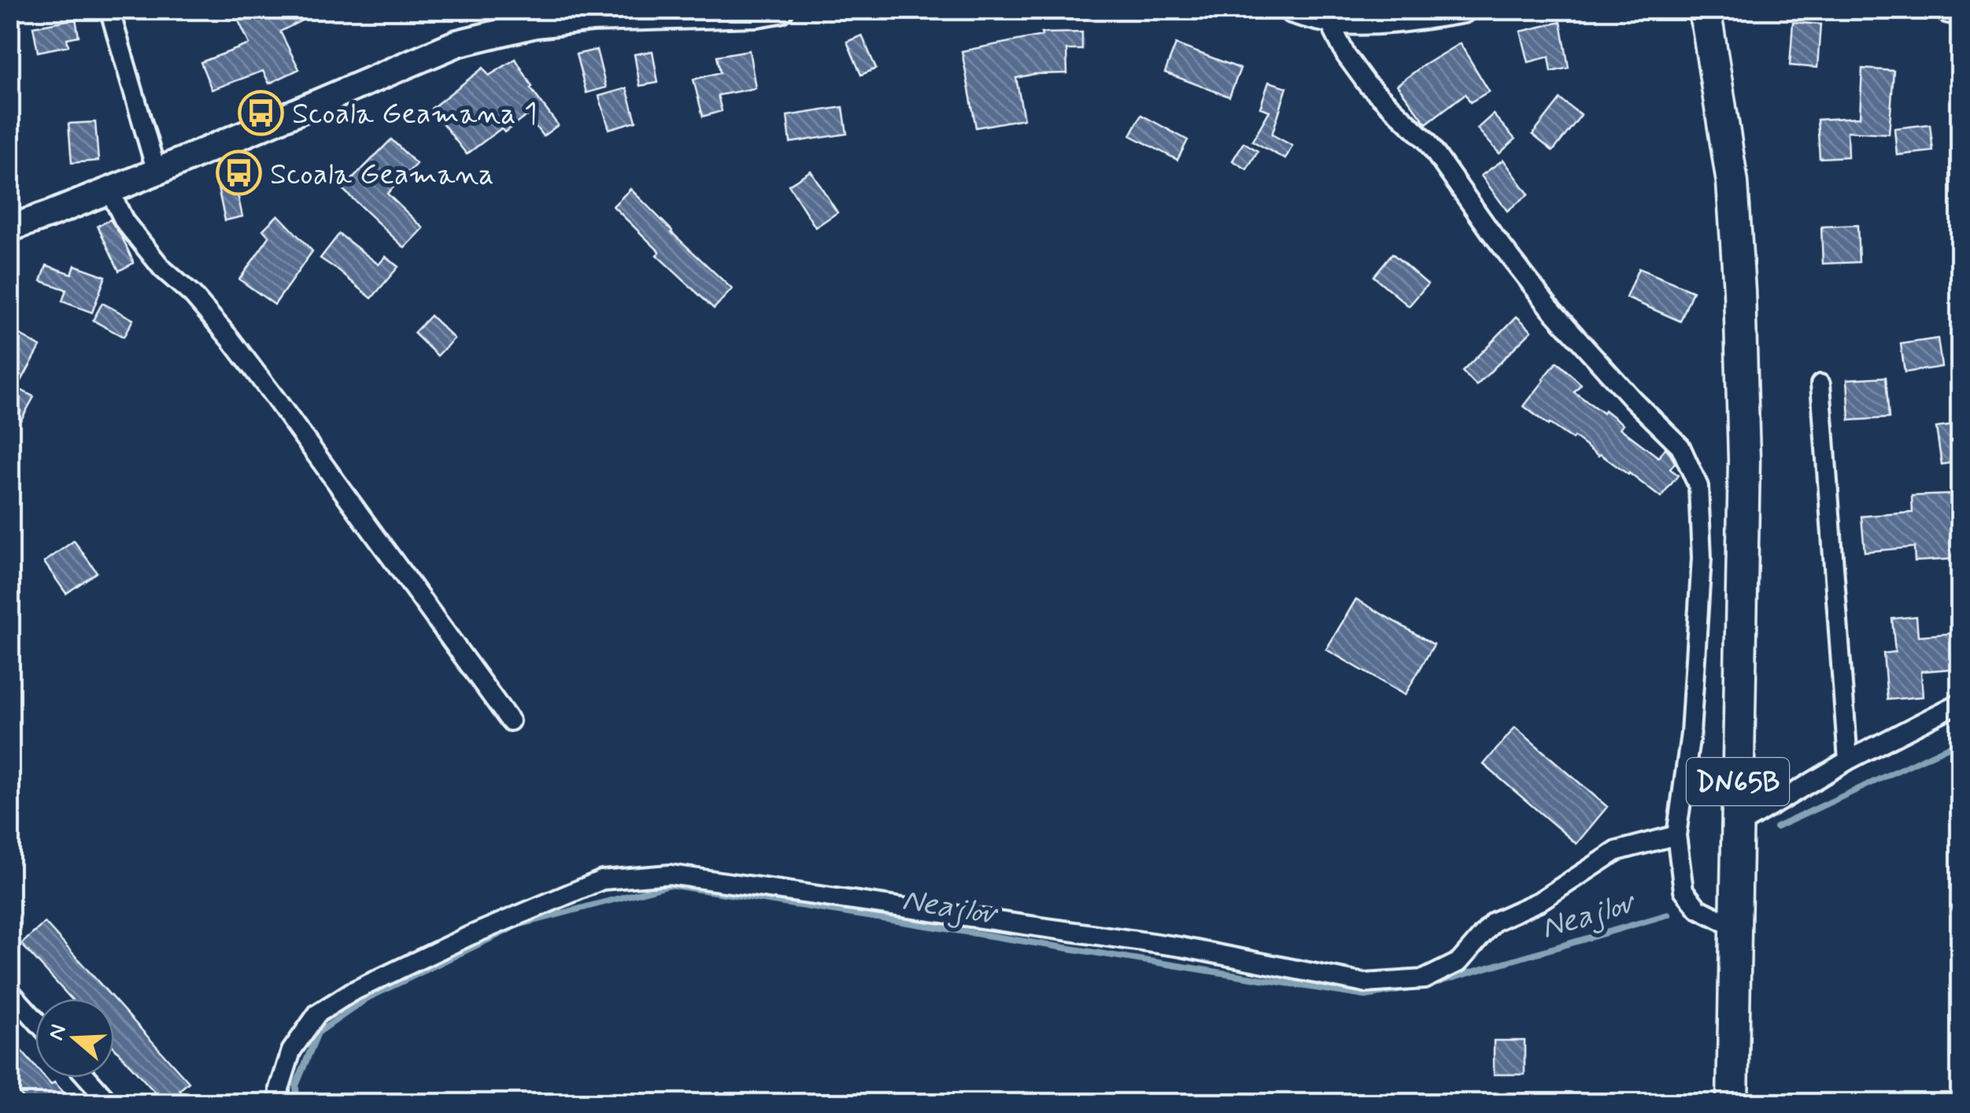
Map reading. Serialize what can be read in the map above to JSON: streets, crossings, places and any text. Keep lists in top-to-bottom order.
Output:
{
  "streets": {
    "main road": ["DN65B"]
  },
  "water": ["Neajlov"],
  "places": {
    "bus stop": ["Scoala Geamana 1", "Scoala Geamana"]
  },
  "north": "left"
}
